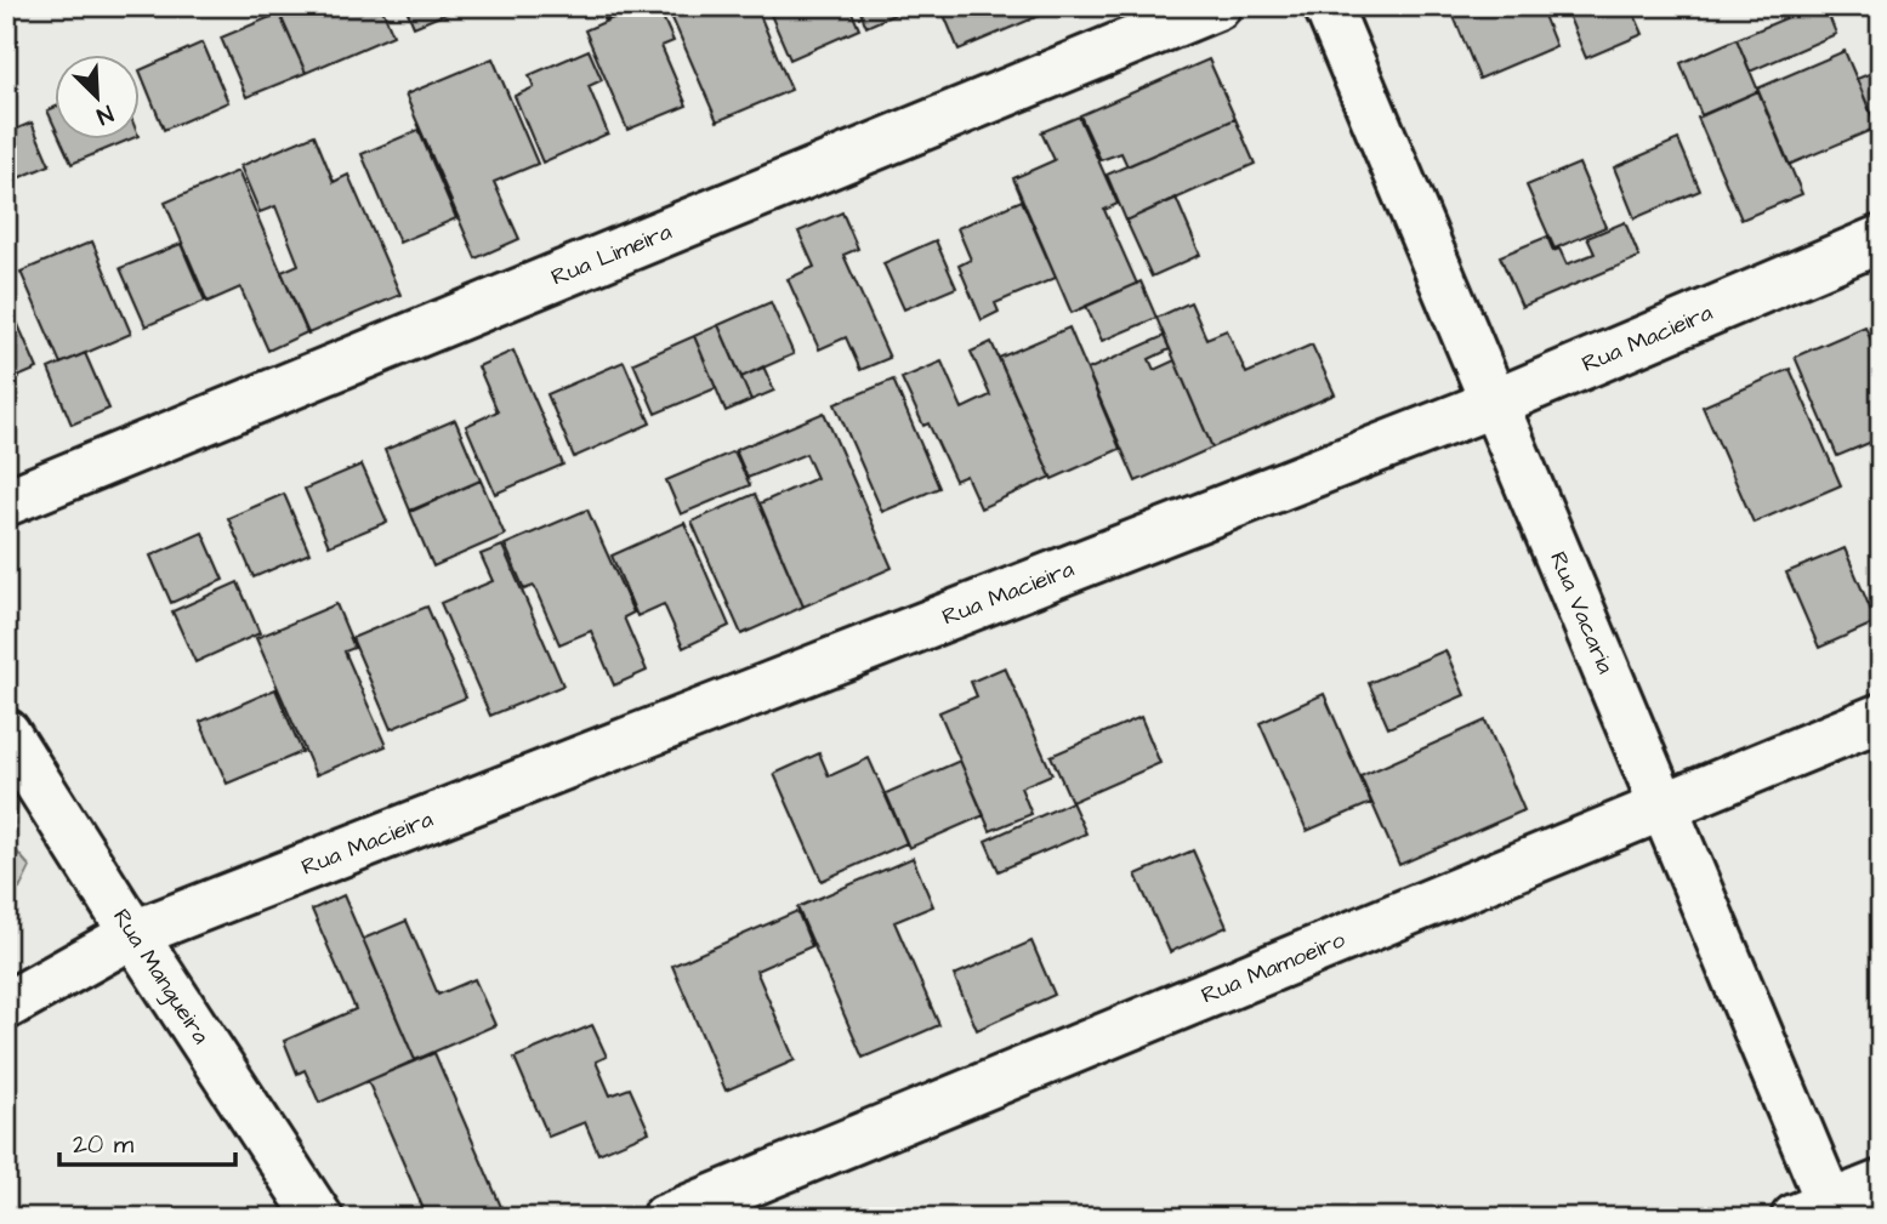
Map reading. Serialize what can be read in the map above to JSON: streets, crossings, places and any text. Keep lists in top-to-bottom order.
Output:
{
  "streets": {
    "street": [
      "Rua Limeira",
      "Rua Macieira",
      "Rua Vacaria",
      "Rua Mamoeiro",
      "Rua Mangueira"
    ]
  },
  "crossings": [
    ["Rua Macieira", "Rua Vacaria"],
    ["Rua Macieira", "Rua Mangueira"],
    ["Rua Vacaria", "Rua Mamoeiro"]
  ],
  "scale_bar": "20 m",
  "north": "bottom right"
}
